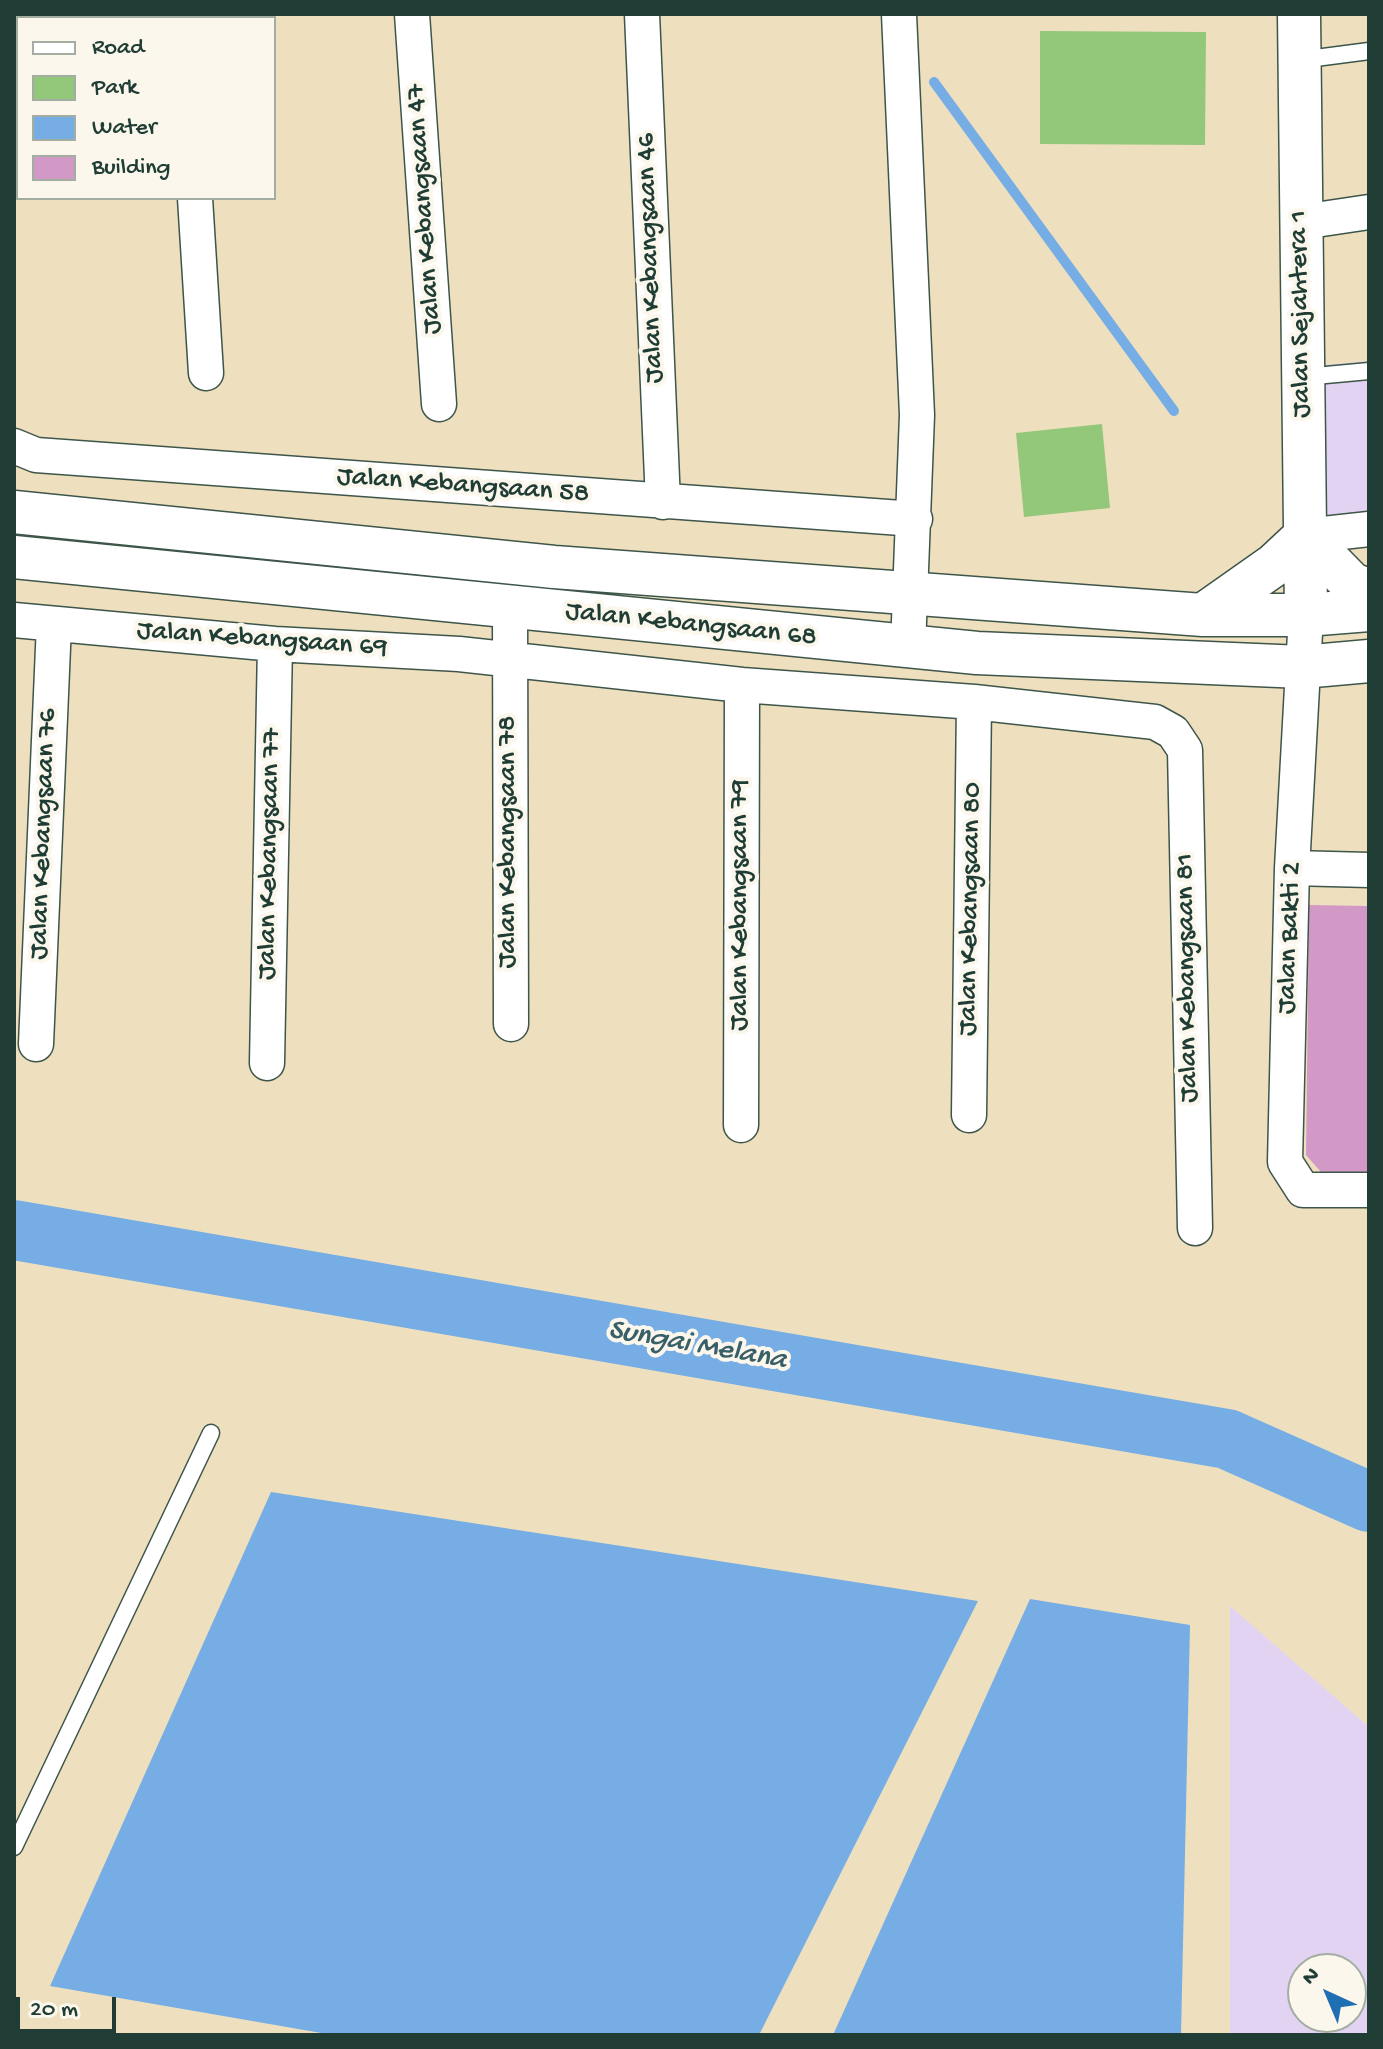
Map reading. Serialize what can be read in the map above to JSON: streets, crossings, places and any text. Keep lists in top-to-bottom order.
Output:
{
  "streets": {
    "street": [
      "Jalan Kebangsaan 47",
      "Jalan Kebangsaan 46",
      "Jalan Sejahtera 1",
      "Jalan Kebangsaan 58",
      "Jalan Kebangsaan 68",
      "Jalan Kebangsaan 69",
      "Jalan Kebangsaan 76",
      "Jalan Kebangsaan 78",
      "Jalan Kebangsaan 77",
      "Jalan Kebangsaan 79",
      "Jalan Kebangsaan 80",
      "Jalan Bakti 2",
      "Jalan Kebangsaan 81"
    ]
  },
  "crossings": [
    ["Jalan Kebangsaan 46", "Jalan Kebangsaan 58"],
    ["Jalan Sejahtera 1", "Jalan Kebangsaan 68"],
    ["Jalan Sejahtera 1", "Jalan Bakti 2"],
    ["Jalan Kebangsaan 68", "Jalan Kebangsaan 78"],
    ["Jalan Kebangsaan 68", "Jalan Bakti 2"],
    ["Jalan Kebangsaan 69", "Jalan Kebangsaan 76"],
    ["Jalan Kebangsaan 69", "Jalan Kebangsaan 78"],
    ["Jalan Kebangsaan 69", "Jalan Kebangsaan 77"],
    ["Jalan Kebangsaan 69", "Jalan Kebangsaan 79"],
    ["Jalan Kebangsaan 69", "Jalan Kebangsaan 80"],
    ["Jalan Kebangsaan 69", "Jalan Kebangsaan 81"]
  ],
  "water": ["Sungai Melana"],
  "legend": [
    "Road",
    "Park",
    "Water",
    "Building"
  ],
  "scale_bar": "20 m",
  "north": "top left"
}
